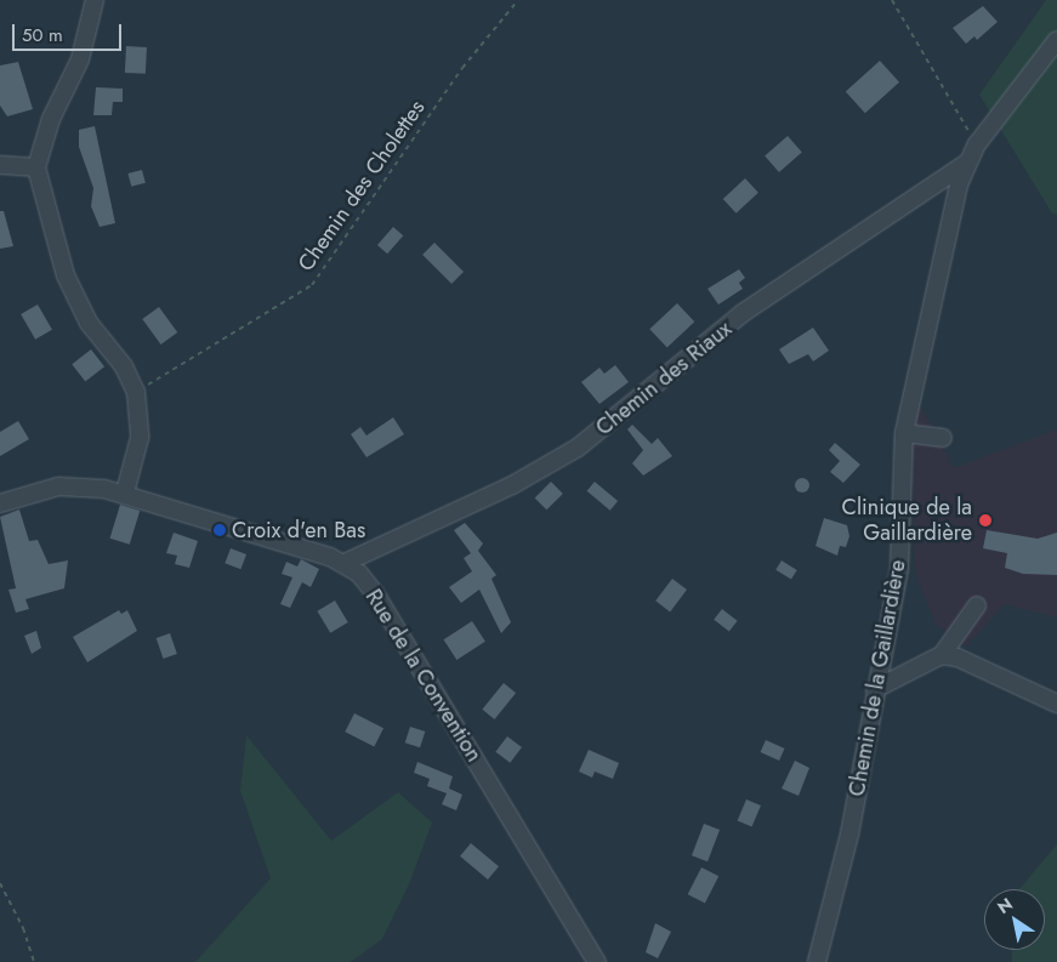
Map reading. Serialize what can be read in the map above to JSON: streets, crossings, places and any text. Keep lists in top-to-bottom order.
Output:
{
  "streets": {
    "street": ["Chemin des Riaux", "Rue de la Convention", "Chemin de la Gaillardière"],
    "path": ["Chemin des Cholettes"]
  },
  "crossings": [
    ["Chemin des Riaux", "Rue de la Convention"],
    ["Chemin des Riaux", "Chemin de la Gaillardière"]
  ],
  "places": ["Clinique de la Gaillardière", "Croix d'en Bas"],
  "scale_bar": "50 m",
  "north": "top left"
}
